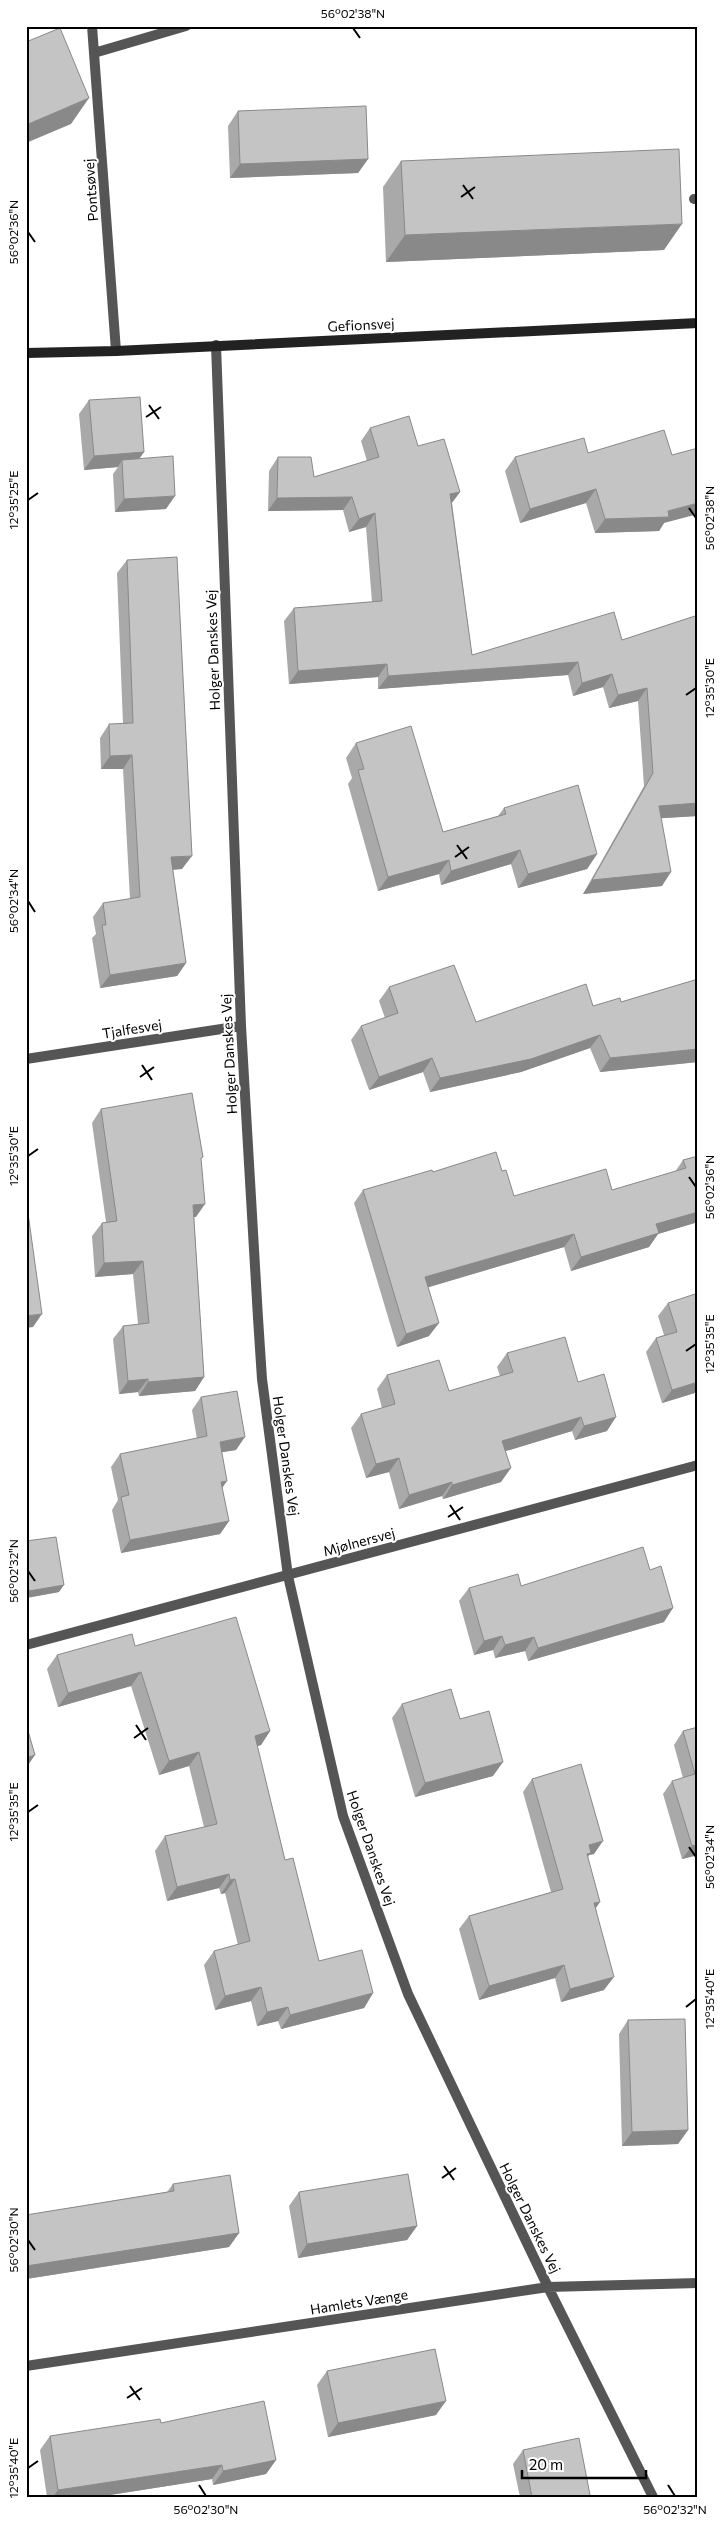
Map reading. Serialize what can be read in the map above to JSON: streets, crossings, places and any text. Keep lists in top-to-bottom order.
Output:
{
  "streets": {
    "main road": ["Gefionsvej"],
    "street": [
      "Pontsøvej",
      "Holger Danskes Vej",
      "Tjalfesvej",
      "Mjølnersvej",
      "Hamlets Vænge"
    ]
  },
  "crossings": [
    ["Pontsøvej", "Gefionsvej"],
    ["Gefionsvej", "Holger Danskes Vej"],
    ["Holger Danskes Vej", "Tjalfesvej"],
    ["Holger Danskes Vej", "Mjølnersvej"],
    ["Holger Danskes Vej", "Hamlets Vænge"]
  ],
  "scale_bar": "20 m",
  "coordinates": [
    "56°02'38\"N",
    "56°02'36\"N",
    "12°35'25\"E",
    "12°35'30\"E",
    "56°02'34\"N",
    "12°35'35\"E",
    "56°02'32\"N",
    "12°35'40\"E",
    "56°02'30\"N"
  ]
}
